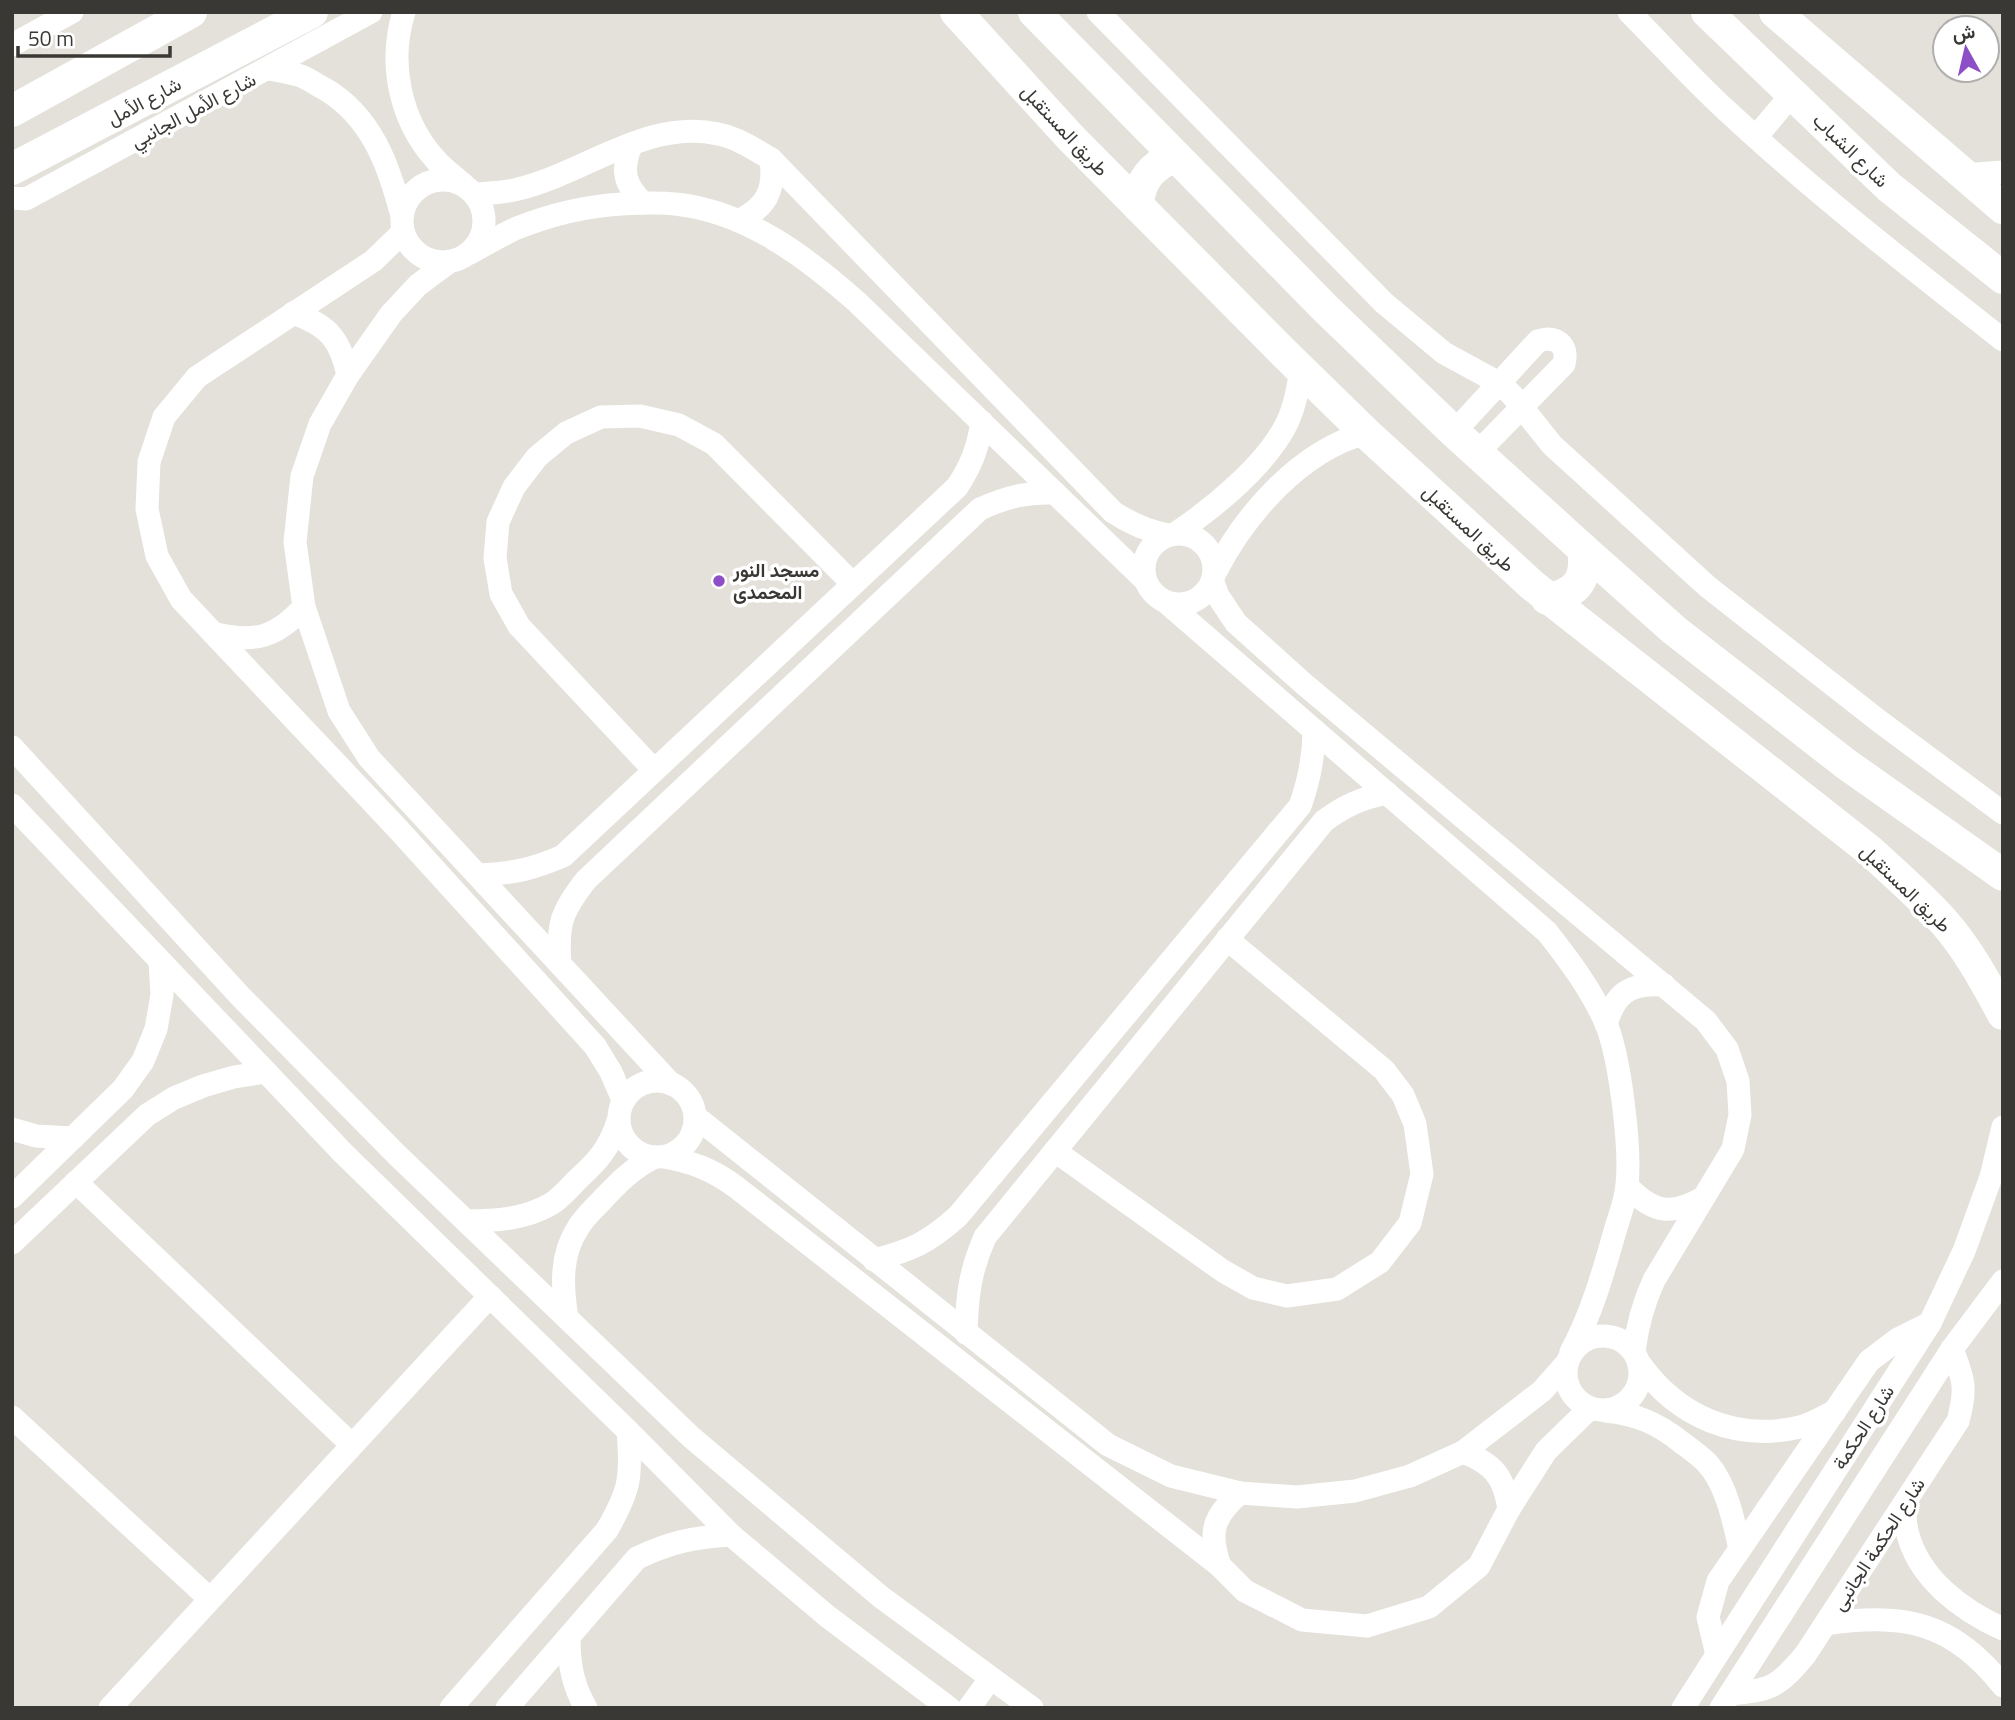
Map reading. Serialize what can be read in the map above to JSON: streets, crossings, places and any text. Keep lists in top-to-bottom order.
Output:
{
  "streets": {
    "main road": ["شارع الأمل", "طريق المستقبل", "شارع الشباب"],
    "street": ["شارع الأمل الجانبي", "شارع الحكمة", "شارع الحكمة الجانبى"]
  },
  "crossings": [
    ["شارع الحكمة", "شارع الحكمة الجانبى"]
  ],
  "places": ["مسجد النور المحمدى"],
  "scale_bar": "50 m",
  "north": "top"
}
